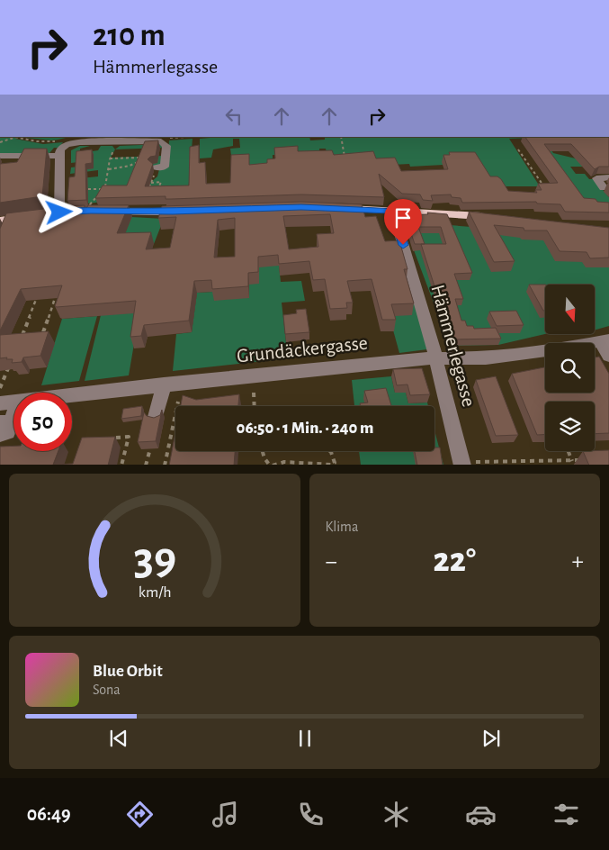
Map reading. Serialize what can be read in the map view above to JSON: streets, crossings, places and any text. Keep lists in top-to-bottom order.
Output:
{
  "streets": {
    "street": ["Hämmerlegasse", "Grundäckergasse"]
  },
  "crossings": [
    ["Hämmerlegasse", "Grundäckergasse"]
  ],
  "north": "bottom",
  "page": {
    "turn": ["210 m", "Hämmerlegasse"],
    "limit": "50",
    "trip": "06:50 · 1 Min. · 240 m",
    "tile": "Klima",
    "heat": ["−", "22°", "+"],
    "song": ["Blue Orbit", "Sona"],
    "tabs": "06:49",
    "gauge": ["39", "km/h"]
  }
}
